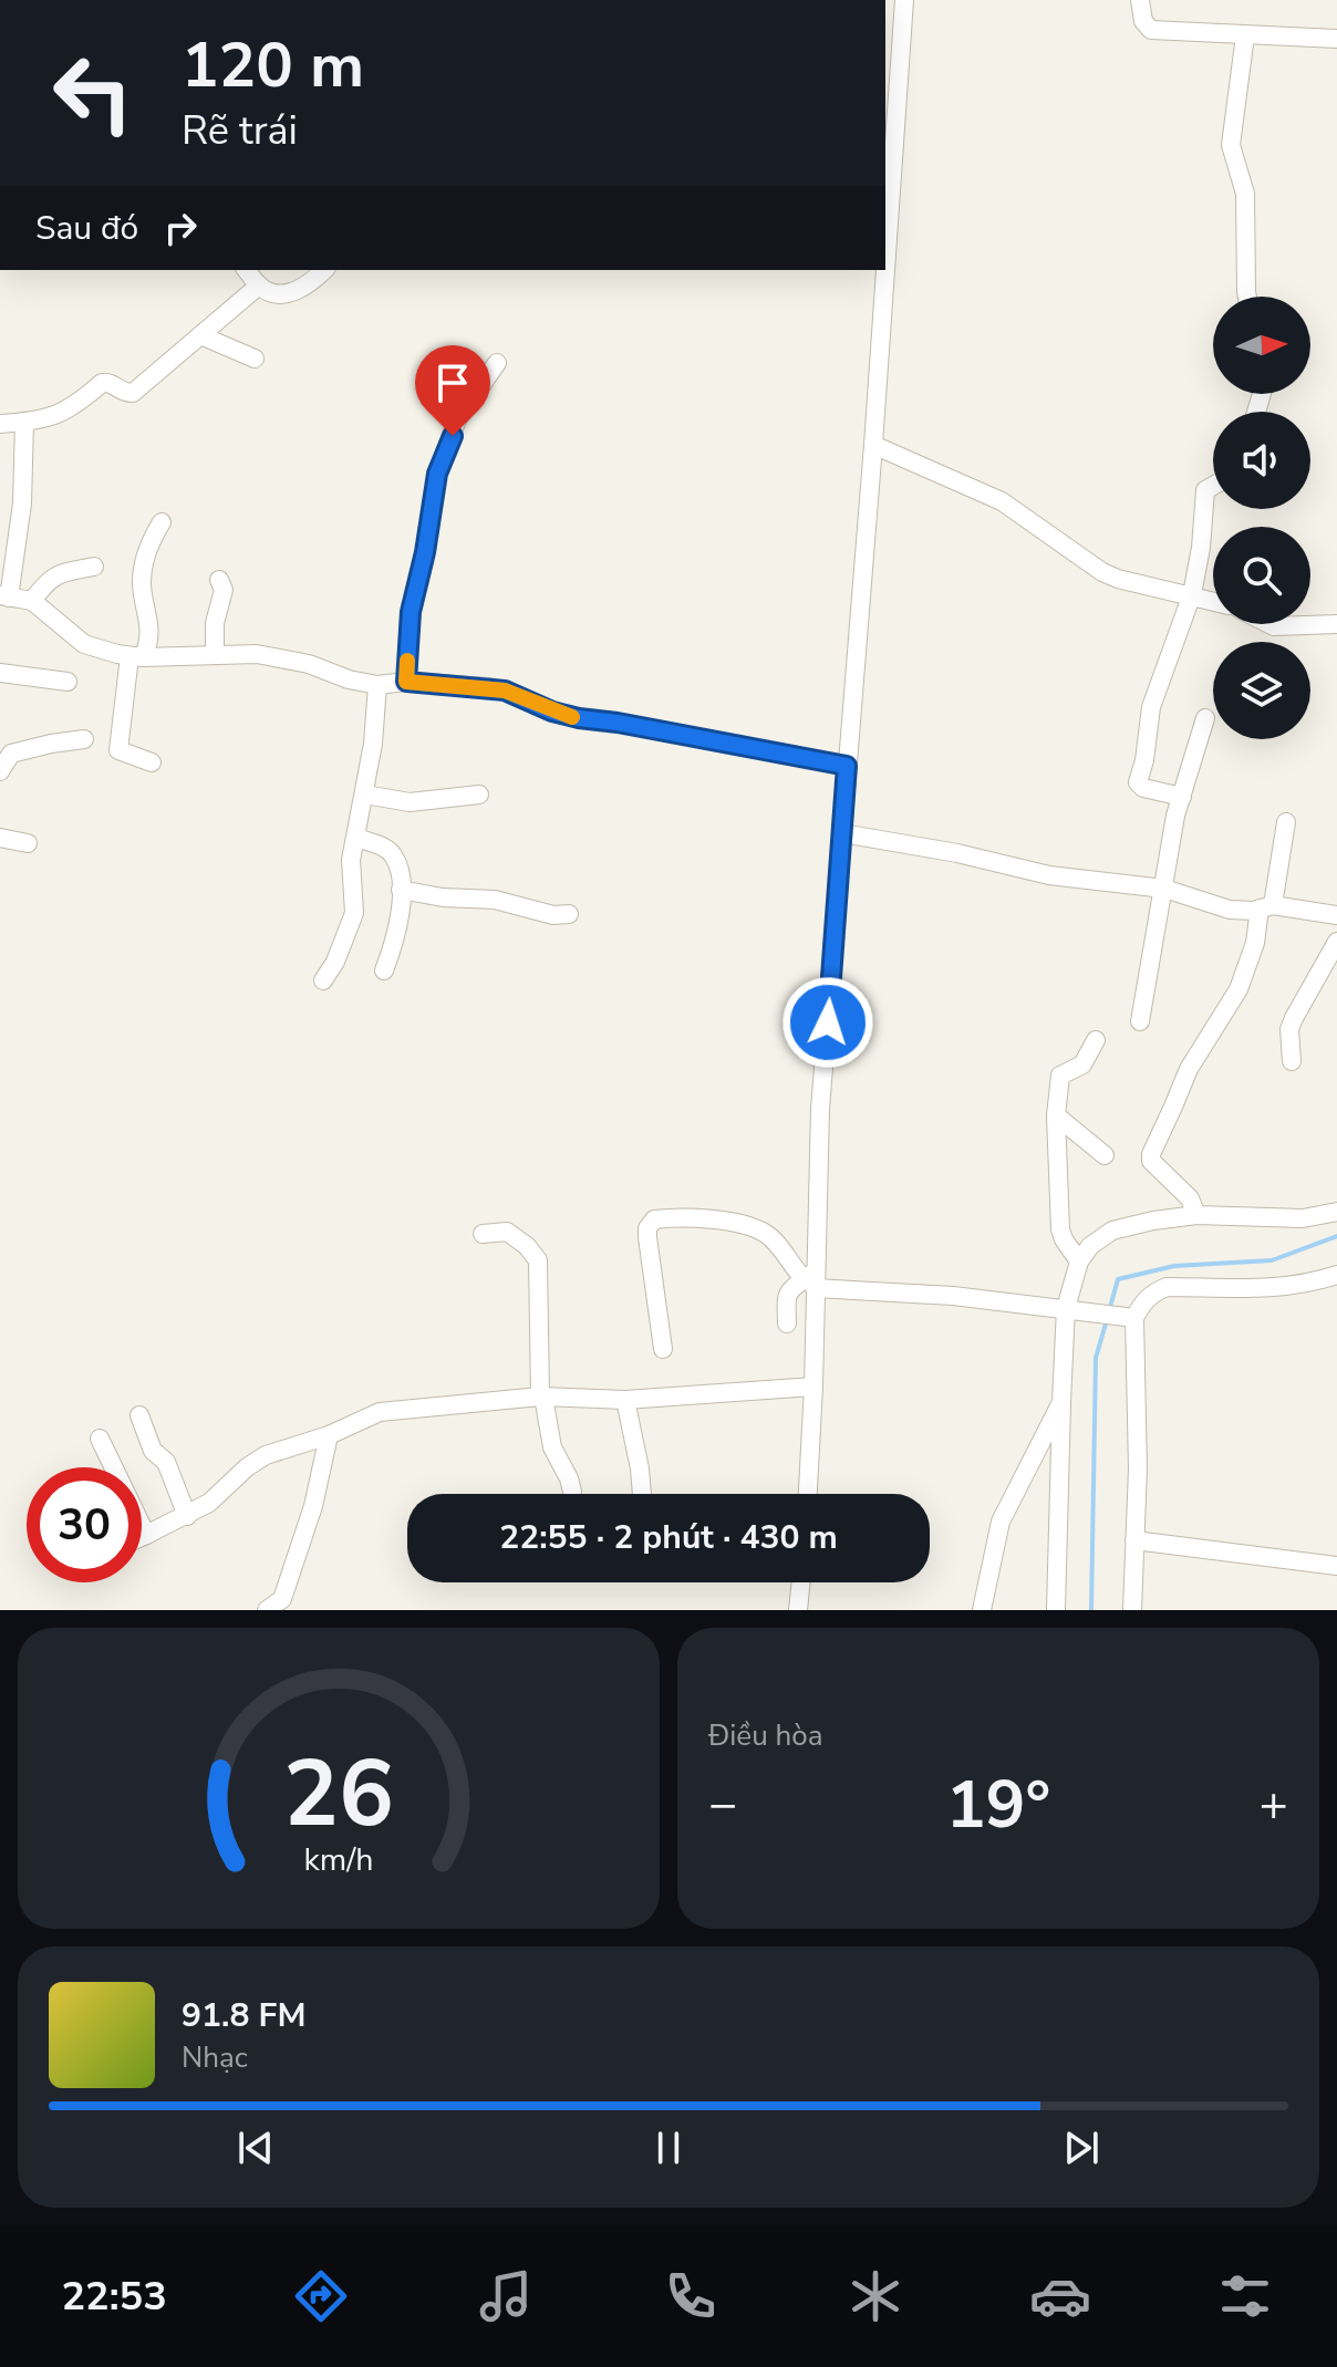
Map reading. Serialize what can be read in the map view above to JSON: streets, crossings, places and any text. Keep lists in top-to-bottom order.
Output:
{
  "north": "right",
  "page": {
    "turn": ["120 m", "Rẽ trái"],
    "then": "Sau đó",
    "limit": "30",
    "trip": "22:55 · 2 phút · 430 m",
    "tile": "Điều hòa",
    "heat": ["−", "19°", "+"],
    "song": ["91.8 FM", "Nhạc"],
    "tabs": "22:53",
    "gauge": ["26", "km/h"]
  }
}
